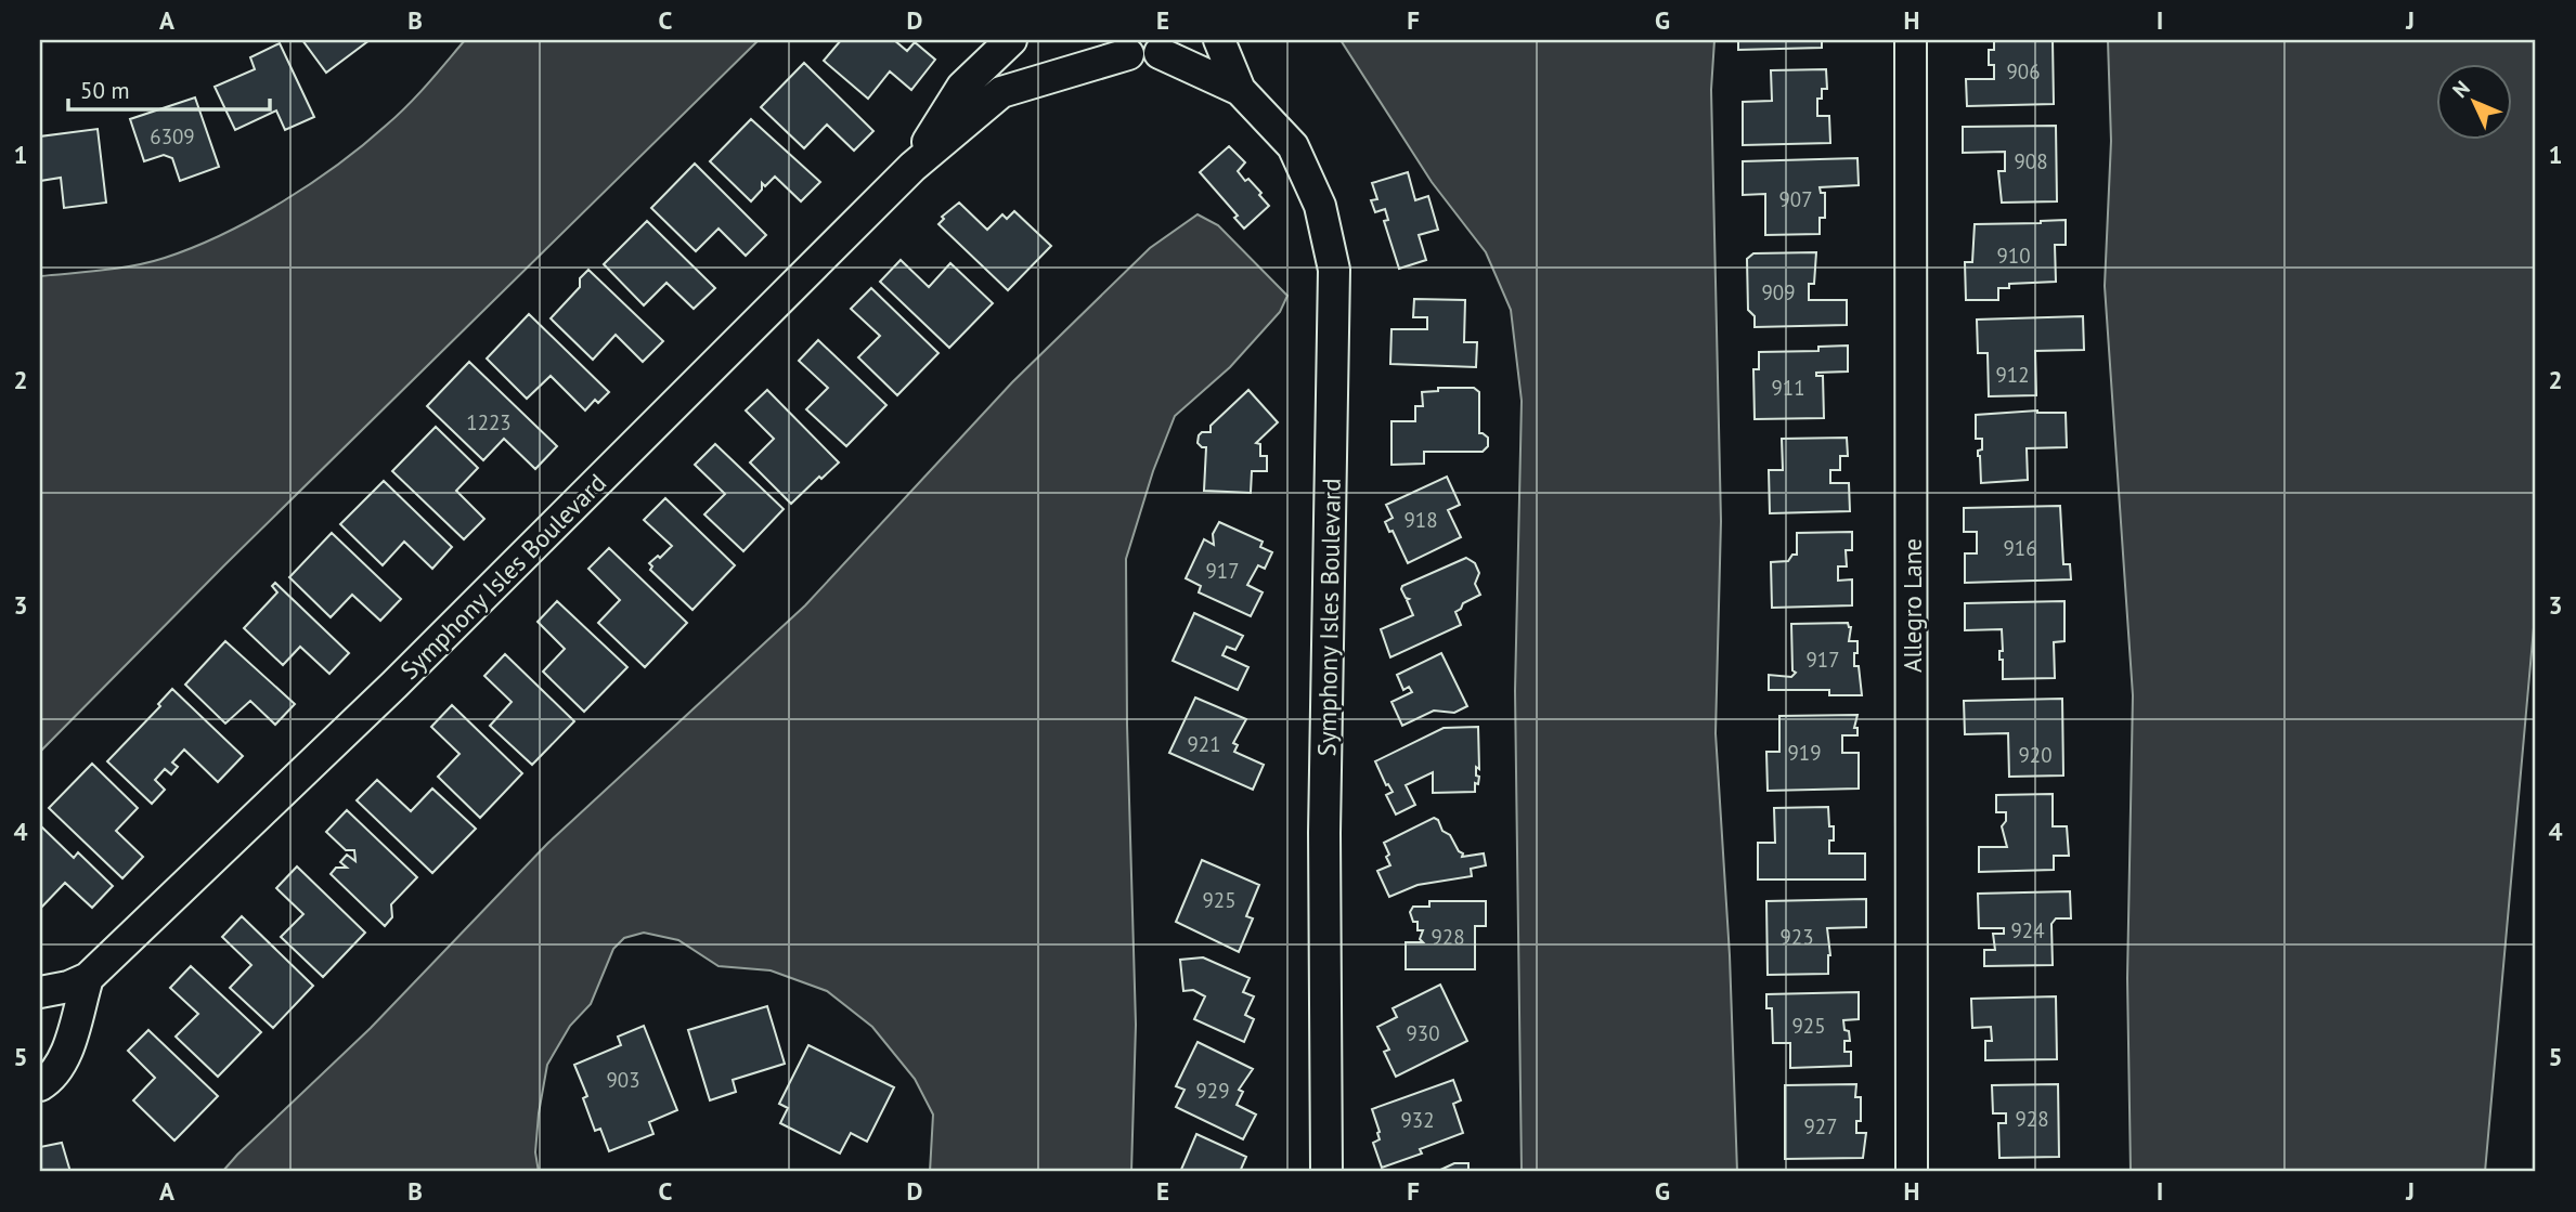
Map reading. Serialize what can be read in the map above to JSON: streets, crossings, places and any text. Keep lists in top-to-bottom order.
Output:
{
  "streets": {
    "street": ["Symphony Isles Boulevard", "Allegro Lane"]
  },
  "house_numbers": [
    "906",
    "6309",
    "908",
    "907",
    "910",
    "909",
    "912",
    "911",
    "1223",
    "918",
    "916",
    "917",
    "917",
    "921",
    "919",
    "920",
    "925",
    "924",
    "928",
    "923",
    "925",
    "930",
    "903",
    "929",
    "928",
    "932",
    "927"
  ],
  "scale_bar": "50 m",
  "north": "top left",
  "grid": {
    "columns": [
      "A",
      "B",
      "C",
      "D",
      "E",
      "F",
      "G",
      "H",
      "I",
      "J"
    ],
    "rows": [
      "1",
      "2",
      "3",
      "4",
      "5"
    ]
  }
}
